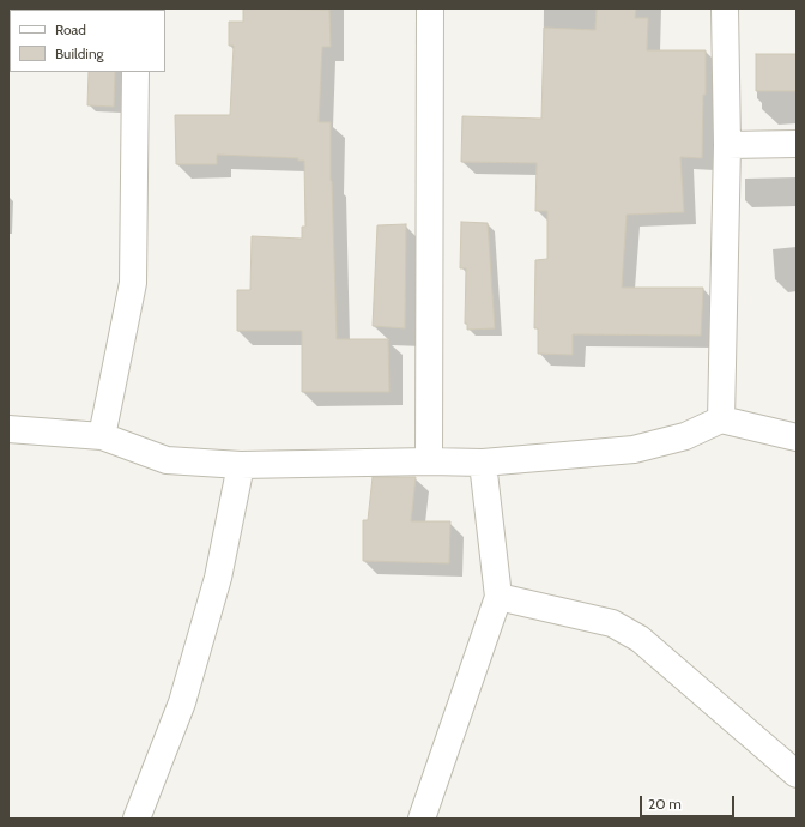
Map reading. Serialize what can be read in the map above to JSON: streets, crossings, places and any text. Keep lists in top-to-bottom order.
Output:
{
  "legend": ["Road", "Building"],
  "scale_bar": "20 m"
}
